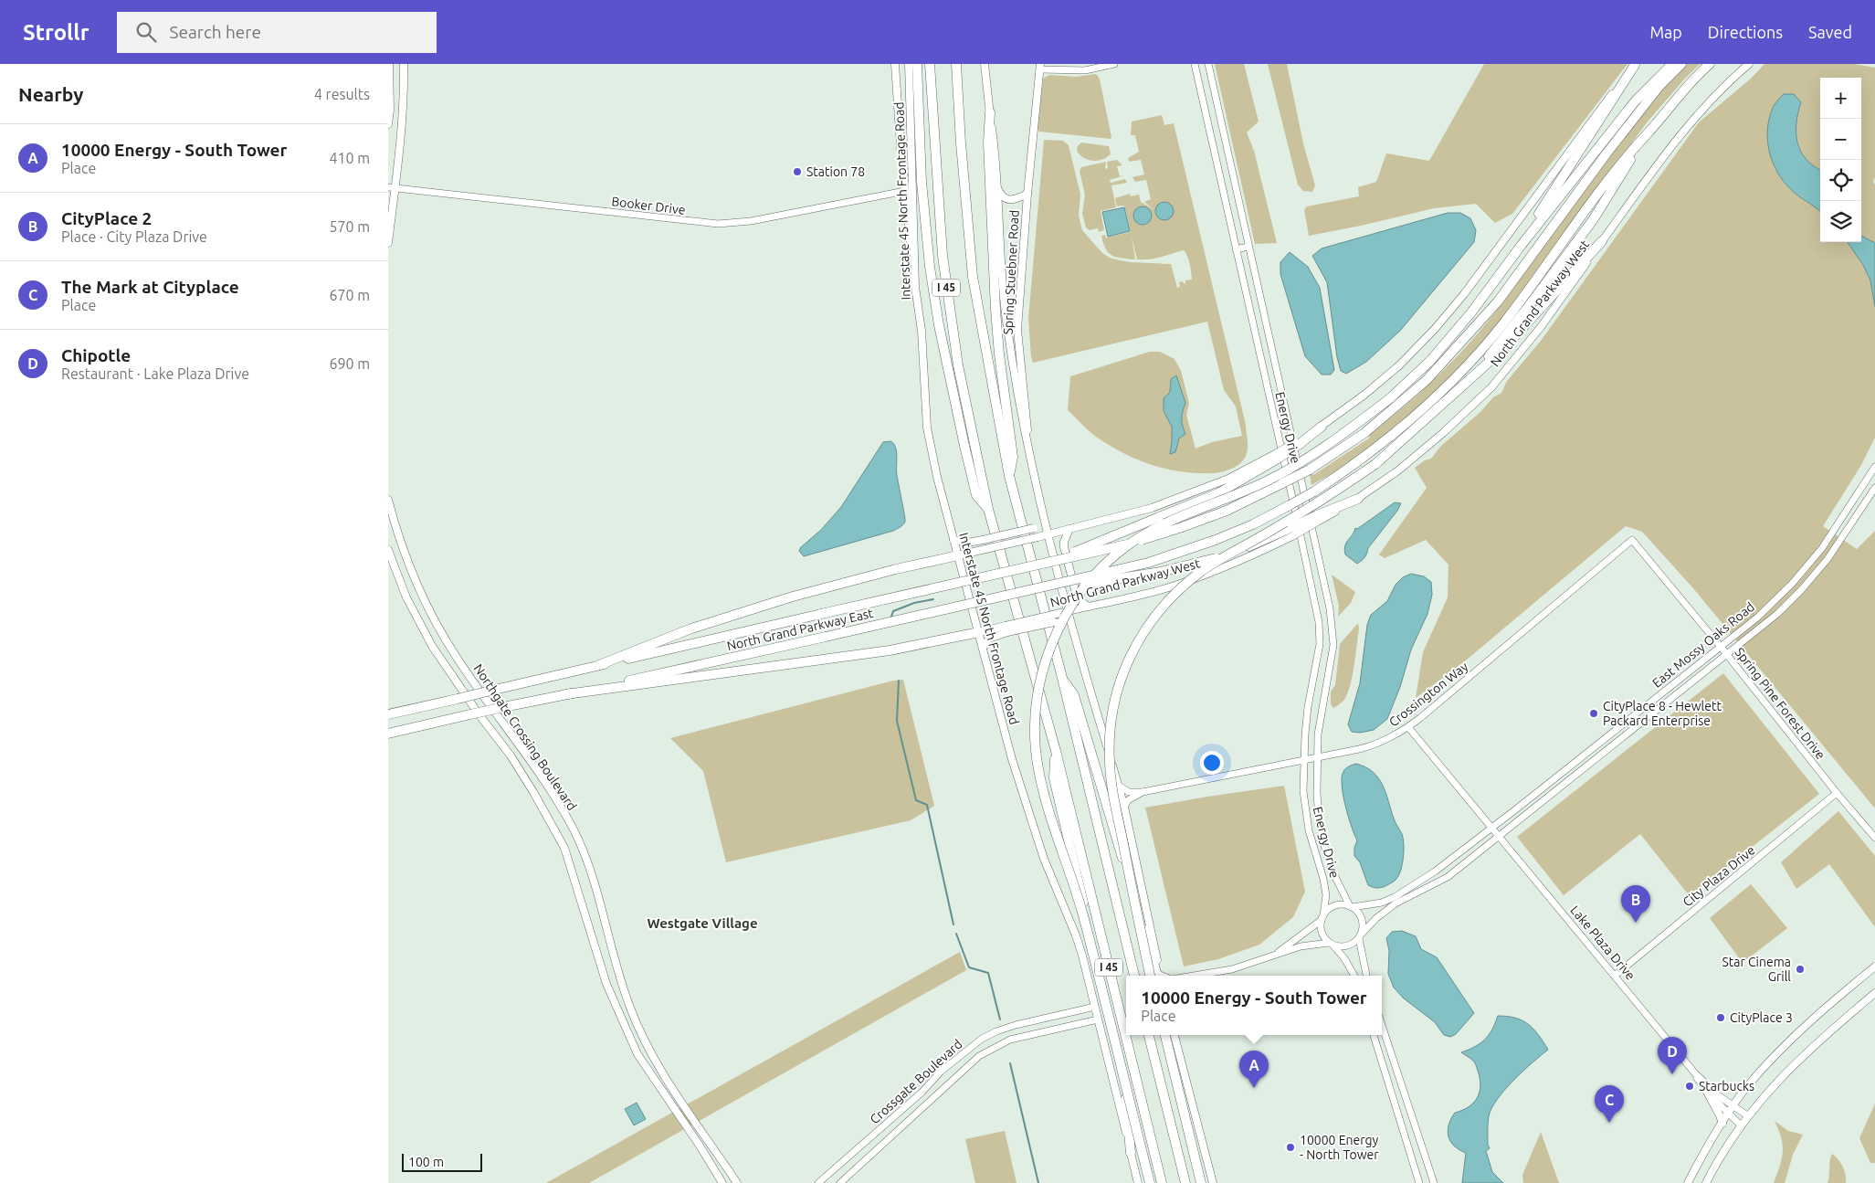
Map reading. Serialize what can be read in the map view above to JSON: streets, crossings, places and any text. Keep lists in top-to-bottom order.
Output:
{
  "streets": {
    "highway": ["I 45", "North Grand Parkway West", "North Grand Parkway East"],
    "main road": ["Interstate 45 North Frontage Road", "Spring Stuebner Road", "Northgate Crossing Boulevard"],
    "street": [
      "Booker Drive",
      "Energy Drive",
      "East Mossy Oaks Road",
      "Crossington Way",
      "Spring Pine Forest Drive",
      "City Plaza Drive",
      "Lake Plaza Drive",
      "Crossgate Boulevard"
    ]
  },
  "crossings": [
    ["Interstate 45 North Frontage Road", "North Grand Parkway West"],
    ["Interstate 45 North Frontage Road", "Crossgate Boulevard"],
    ["North Grand Parkway West", "North Grand Parkway East"],
    ["Energy Drive", "East Mossy Oaks Road"],
    ["Energy Drive", "Crossington Way"],
    ["East Mossy Oaks Road", "Spring Pine Forest Drive"],
    ["East Mossy Oaks Road", "Lake Plaza Drive"],
    ["Crossington Way", "Spring Pine Forest Drive"],
    ["Crossington Way", "Lake Plaza Drive"],
    ["Spring Pine Forest Drive", "City Plaza Drive"],
    ["City Plaza Drive", "Lake Plaza Drive"]
  ],
  "districts": ["Westgate Village"],
  "places": [
    "Station 78",
    "CityPlace 8 - Hewlett Packard Enterprise",
    "Star Cinema Grill",
    "CityPlace 3",
    "Starbucks",
    "10000 Energy - North Tower"
  ],
  "scale_bar": "100 m",
  "page": {
    "header": "Strollr",
    "search": "Search here",
    "nav": ["Map", "Directions", "Saved"],
    "heading": ["Nearby", "4 results"],
    "map_buttons": ["+", "−"],
    "list": [
      {
        "mark": "A",
        "name": "10000 Energy - South Tower",
        "note": "Place",
        "value": "410 m"
      },
      {
        "mark": "B",
        "name": "CityPlace 2",
        "note": "Place · City Plaza Drive",
        "value": "570 m"
      },
      {
        "mark": "C",
        "name": "The Mark at Cityplace",
        "note": "Place",
        "value": "670 m"
      },
      {
        "mark": "D",
        "name": "Chipotle",
        "note": "Restaurant · Lake Plaza Drive",
        "value": "690 m"
      }
    ],
    "pins": [
      "B",
      "D",
      "A",
      "C"
    ],
    "popup": ["10000 Energy - South Tower", "Place"],
    "scale": "100 m"
  }
}
